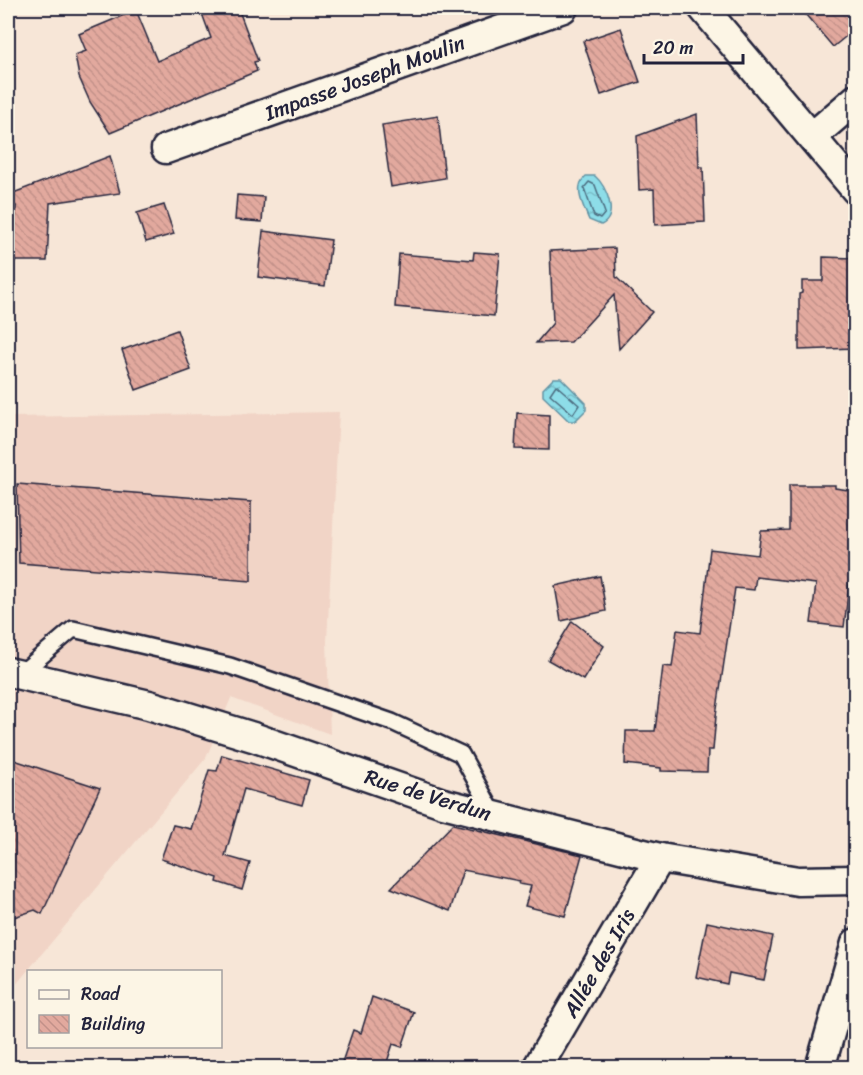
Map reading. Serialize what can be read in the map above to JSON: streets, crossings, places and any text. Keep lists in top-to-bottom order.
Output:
{
  "streets": {
    "street": ["Impasse Joseph Moulin", "Rue de Verdun", "Allée des Iris"]
  },
  "crossings": [
    ["Rue de Verdun", "Allée des Iris"]
  ],
  "legend": ["Road", "Building"],
  "scale_bar": "20 m"
}
